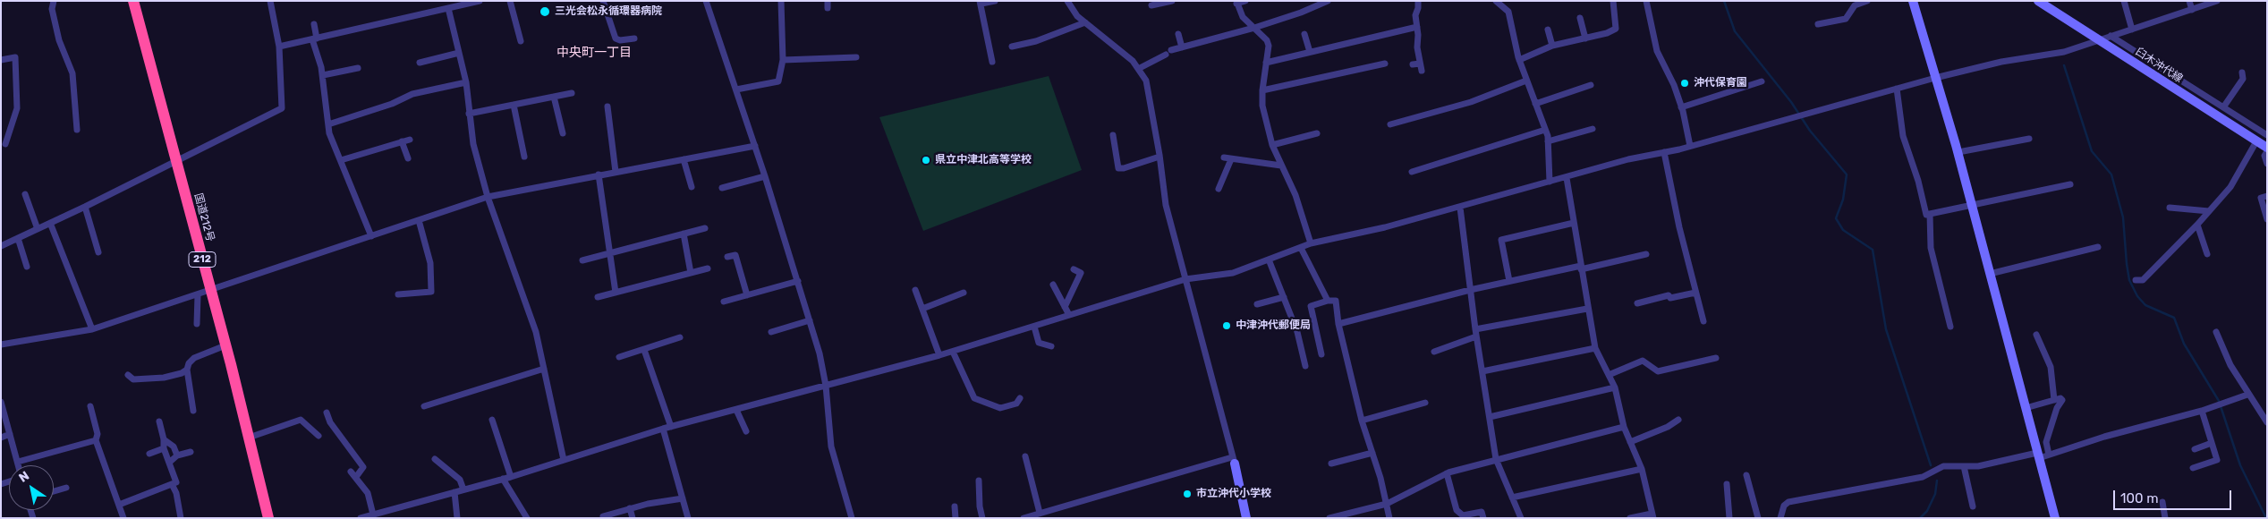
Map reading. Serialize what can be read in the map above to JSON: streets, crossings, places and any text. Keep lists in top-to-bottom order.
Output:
{
  "streets": {
    "highway": ["国道212号", "212"],
    "street": ["臼木沖代線"]
  },
  "districts": ["中央町一丁目"],
  "places": [
    "三光会松永循環器病院",
    "沖代保育園",
    "県立中津北高等学校",
    "中津沖代郵便局",
    "市立沖代小学校"
  ],
  "scale_bar": "100 m",
  "north": "top left"
}
